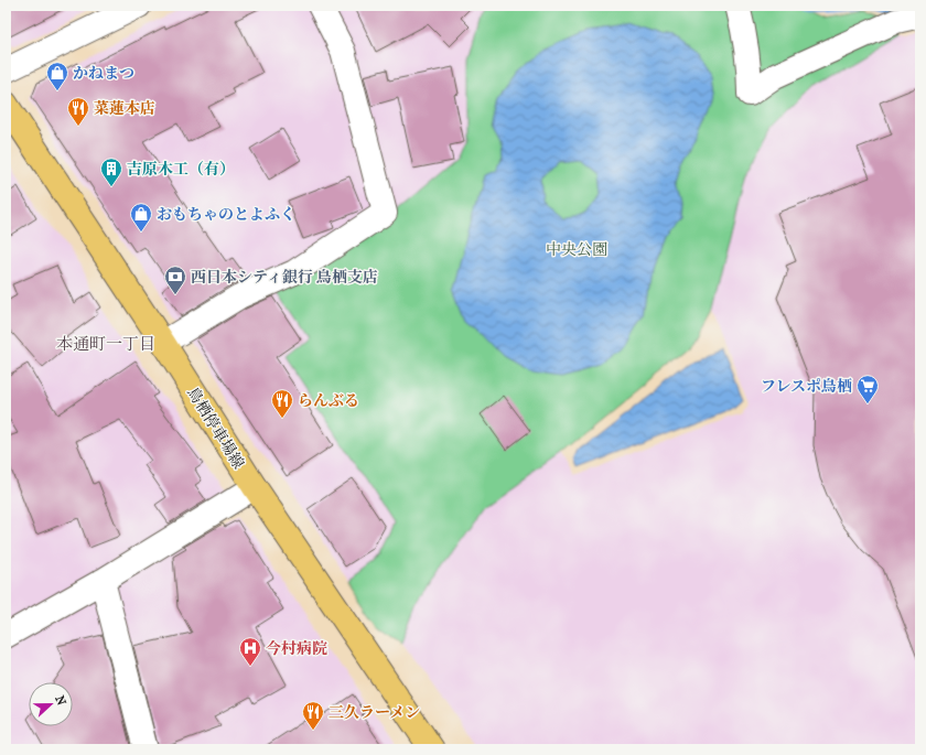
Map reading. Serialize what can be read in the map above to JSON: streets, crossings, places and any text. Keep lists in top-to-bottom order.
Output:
{
  "streets": {
    "main road": ["鳥栖停車場線"]
  },
  "districts": ["本通町一丁目"],
  "parks": ["中央公園"],
  "places": {
    "shop": ["かねまつ", "おもちゃのとよふく"],
    "restaurant": ["菜蓮本店", "らんぶる", "三久ラーメン"],
    "building": ["吉原木工（有）"],
    "bank": ["西日本シティ銀行 鳥栖支店"],
    "supermarket": ["フレスポ鳥栖"],
    "hospital": ["今村病院"]
  },
  "north": "right"
}
